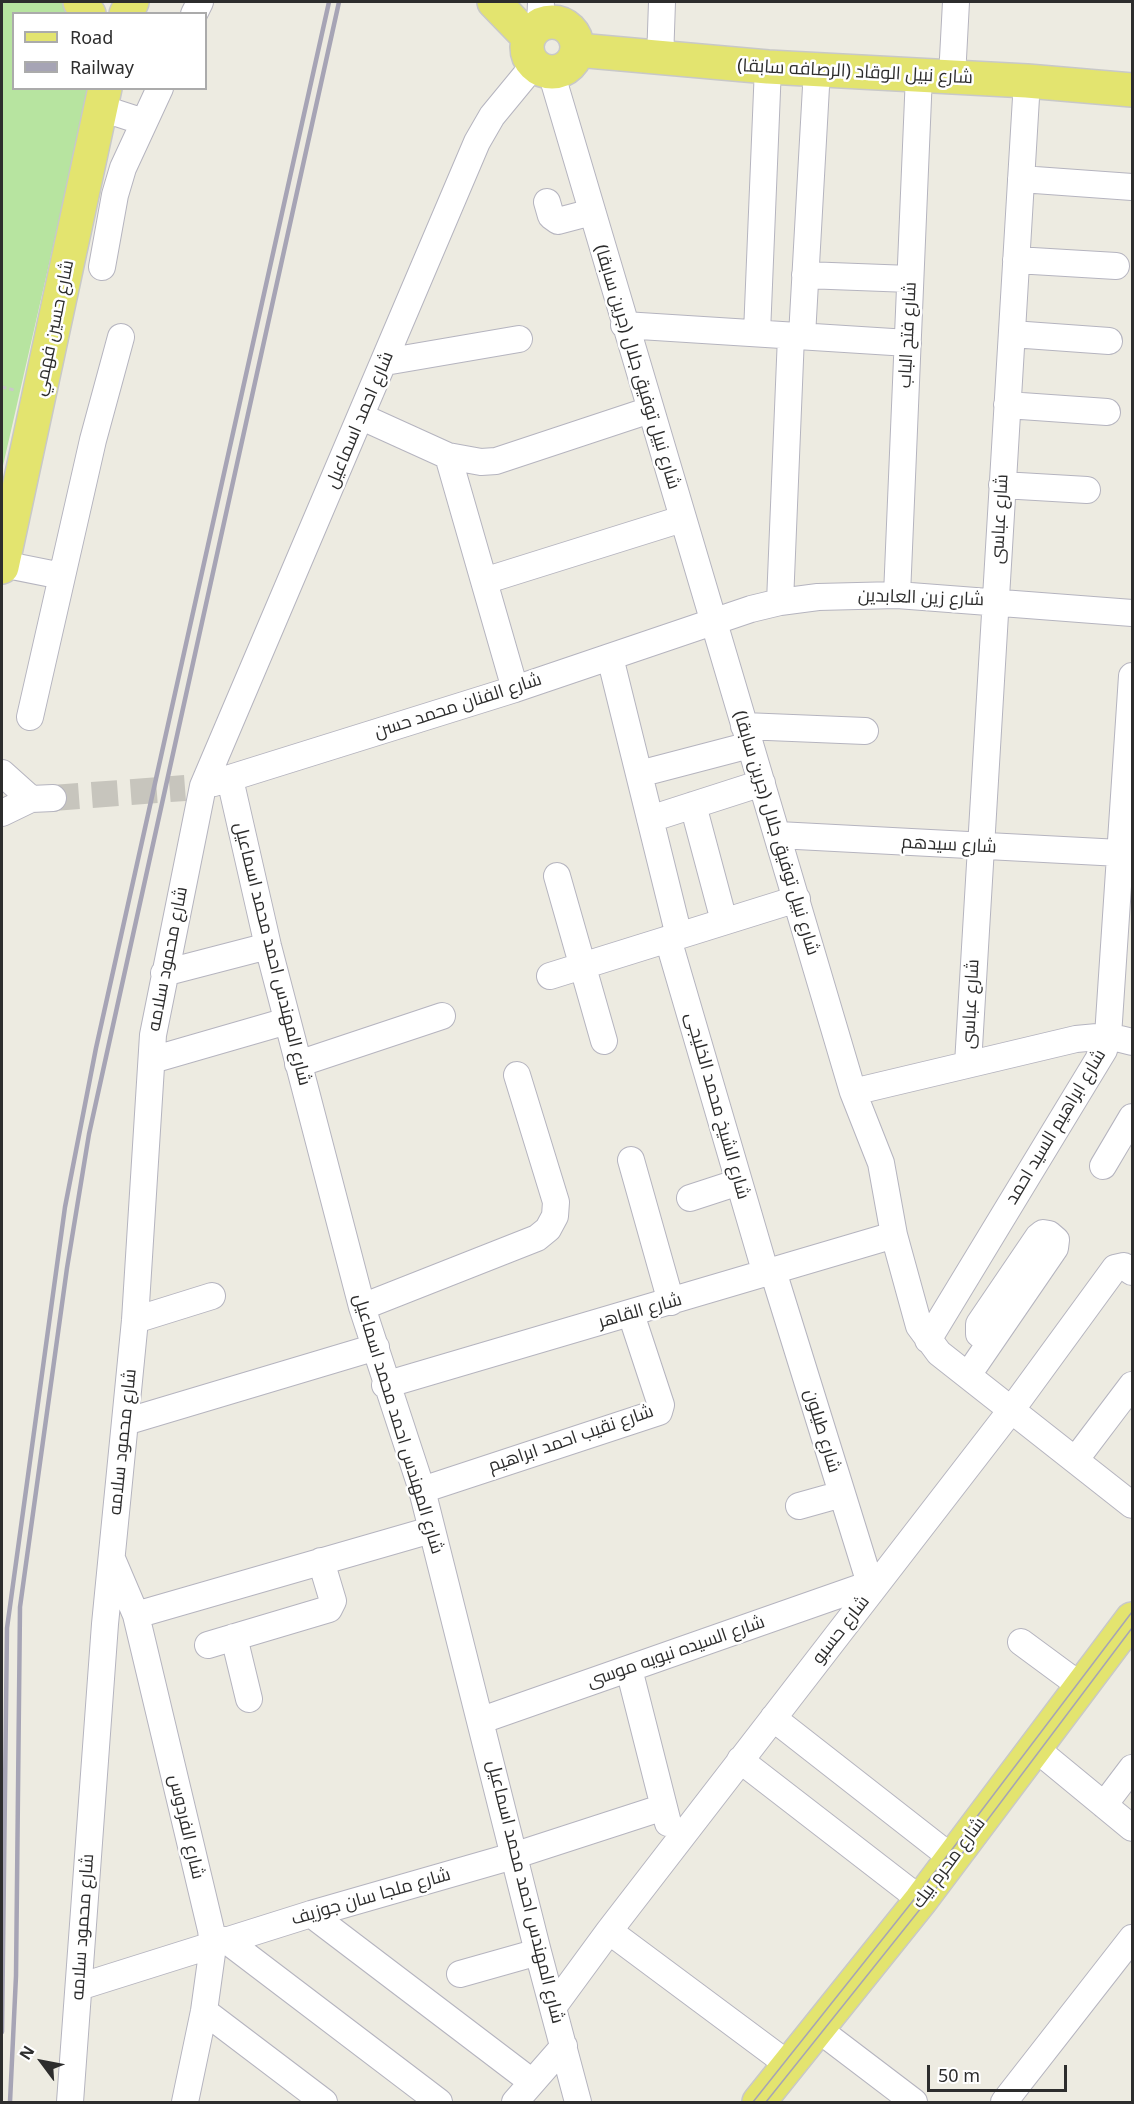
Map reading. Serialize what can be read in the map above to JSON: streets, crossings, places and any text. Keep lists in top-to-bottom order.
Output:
{
  "streets": {
    "main road": ["شارع نبيل الوقاد (الرصافه سابقا)", "شارع حسين فهمي", "شارع محرم بيك"],
    "street": [
      "شارع فتح الباب",
      "شارع نبيل توفيق جلال (جرين سابقا)",
      "شارع احمد اسماعيل",
      "شارع عباسى",
      "شارع زين العابدين",
      "شارع الفنان محمد حسن",
      "شارع سيدهم",
      "شارع المهندس احمد محمد اسماعيل",
      "شارع محمود سلامه",
      "شارع الشيخ محمد الخليجى",
      "شارع ابراهيم السيد احمد",
      "شارع القاهر",
      "شارع طيلون",
      "شارع نقيب احمد ابراهيم",
      "شارع حسبو",
      "شارع السيده نبويه موسى",
      "شارع الفردوس",
      "شارع ملجا سان جوزيف"
    ]
  },
  "crossings": [
    ["شارع نبيل الوقاد (الرصافه سابقا)", "شارع فتح الباب"],
    ["شارع نبيل الوقاد (الرصافه سابقا)", "شارع عباسى"],
    ["شارع فتح الباب", "شارع زين العابدين"],
    ["شارع نبيل توفيق جلال (جرين سابقا)", "شارع احمد اسماعيل"],
    ["شارع نبيل توفيق جلال (جرين سابقا)", "شارع زين العابدين"],
    ["شارع نبيل توفيق جلال (جرين سابقا)", "شارع الفنان محمد حسن"],
    ["شارع نبيل توفيق جلال (جرين سابقا)", "شارع سيدهم"],
    ["شارع نبيل توفيق جلال (جرين سابقا)", "شارع ابراهيم السيد احمد"],
    ["شارع نبيل توفيق جلال (جرين سابقا)", "شارع القاهر"],
    ["شارع نبيل توفيق جلال (جرين سابقا)", "شارع حسبو"],
    ["شارع احمد اسماعيل", "شارع الفنان محمد حسن"],
    ["شارع احمد اسماعيل", "شارع محمود سلامه"],
    ["شارع عباسى", "شارع زين العابدين"],
    ["شارع عباسى", "شارع سيدهم"],
    ["شارع زين العابدين", "شارع الفنان محمد حسن"],
    ["شارع الفنان محمد حسن", "شارع المهندس احمد محمد اسماعيل"],
    ["شارع الفنان محمد حسن", "شارع محمود سلامه"],
    ["شارع الفنان محمد حسن", "شارع الشيخ محمد الخليجى"],
    ["شارع سيدهم", "شارع ابراهيم السيد احمد"],
    ["شارع المهندس احمد محمد اسماعيل", "شارع القاهر"],
    ["شارع المهندس احمد محمد اسماعيل", "شارع نقيب احمد ابراهيم"],
    ["شارع المهندس احمد محمد اسماعيل", "شارع حسبو"],
    ["شارع المهندس احمد محمد اسماعيل", "شارع السيده نبويه موسى"],
    ["شارع المهندس احمد محمد اسماعيل", "شارع ملجا سان جوزيف"],
    ["شارع محمود سلامه", "شارع الفردوس"],
    ["شارع محمود سلامه", "شارع ملجا سان جوزيف"],
    ["شارع الشيخ محمد الخليجى", "شارع القاهر"],
    ["شارع الشيخ محمد الخليجى", "شارع طيلون"],
    ["شارع القاهر", "شارع طيلون"],
    ["شارع القاهر", "شارع نقيب احمد ابراهيم"],
    ["شارع طيلون", "شارع حسبو"],
    ["شارع طيلون", "شارع السيده نبويه موسى"],
    ["شارع حسبو", "شارع السيده نبويه موسى"],
    ["شارع الفردوس", "شارع ملجا سان جوزيف"]
  ],
  "legend": ["Road", "Railway"],
  "scale_bar": "50 m",
  "north": "top left"
}
